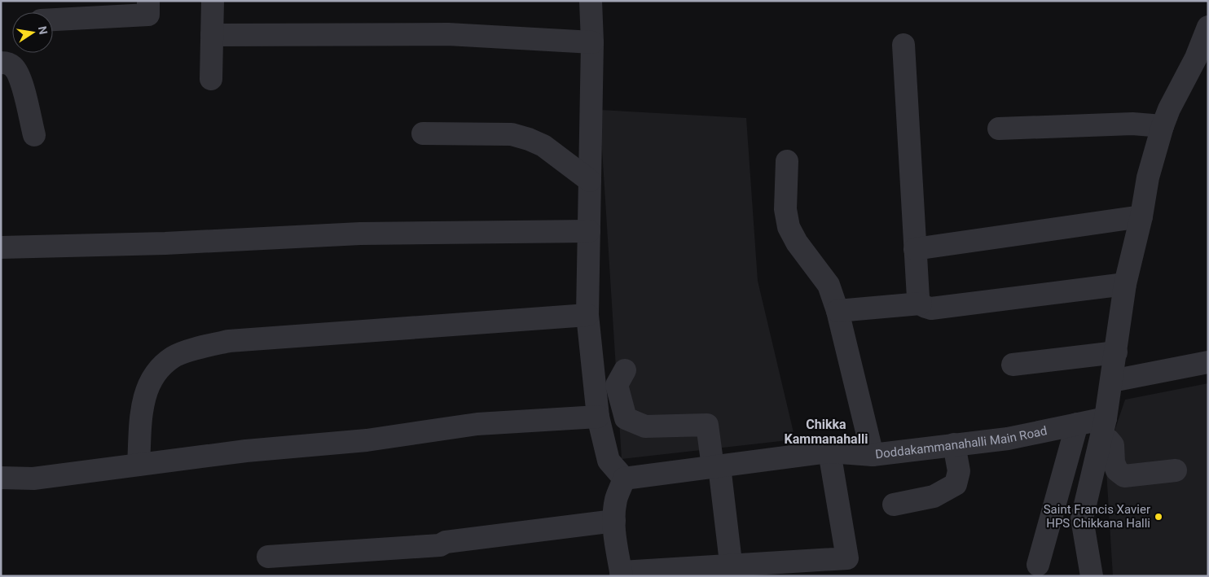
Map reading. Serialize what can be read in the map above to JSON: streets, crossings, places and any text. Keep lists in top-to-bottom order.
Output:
{
  "streets": {
    "street": ["Doddakammanahalli Main Road"]
  },
  "districts": ["Chikka Kammanahalli"],
  "places": ["Saint Francis Xavier HPS Chikkana Halli"],
  "north": "right"
}
